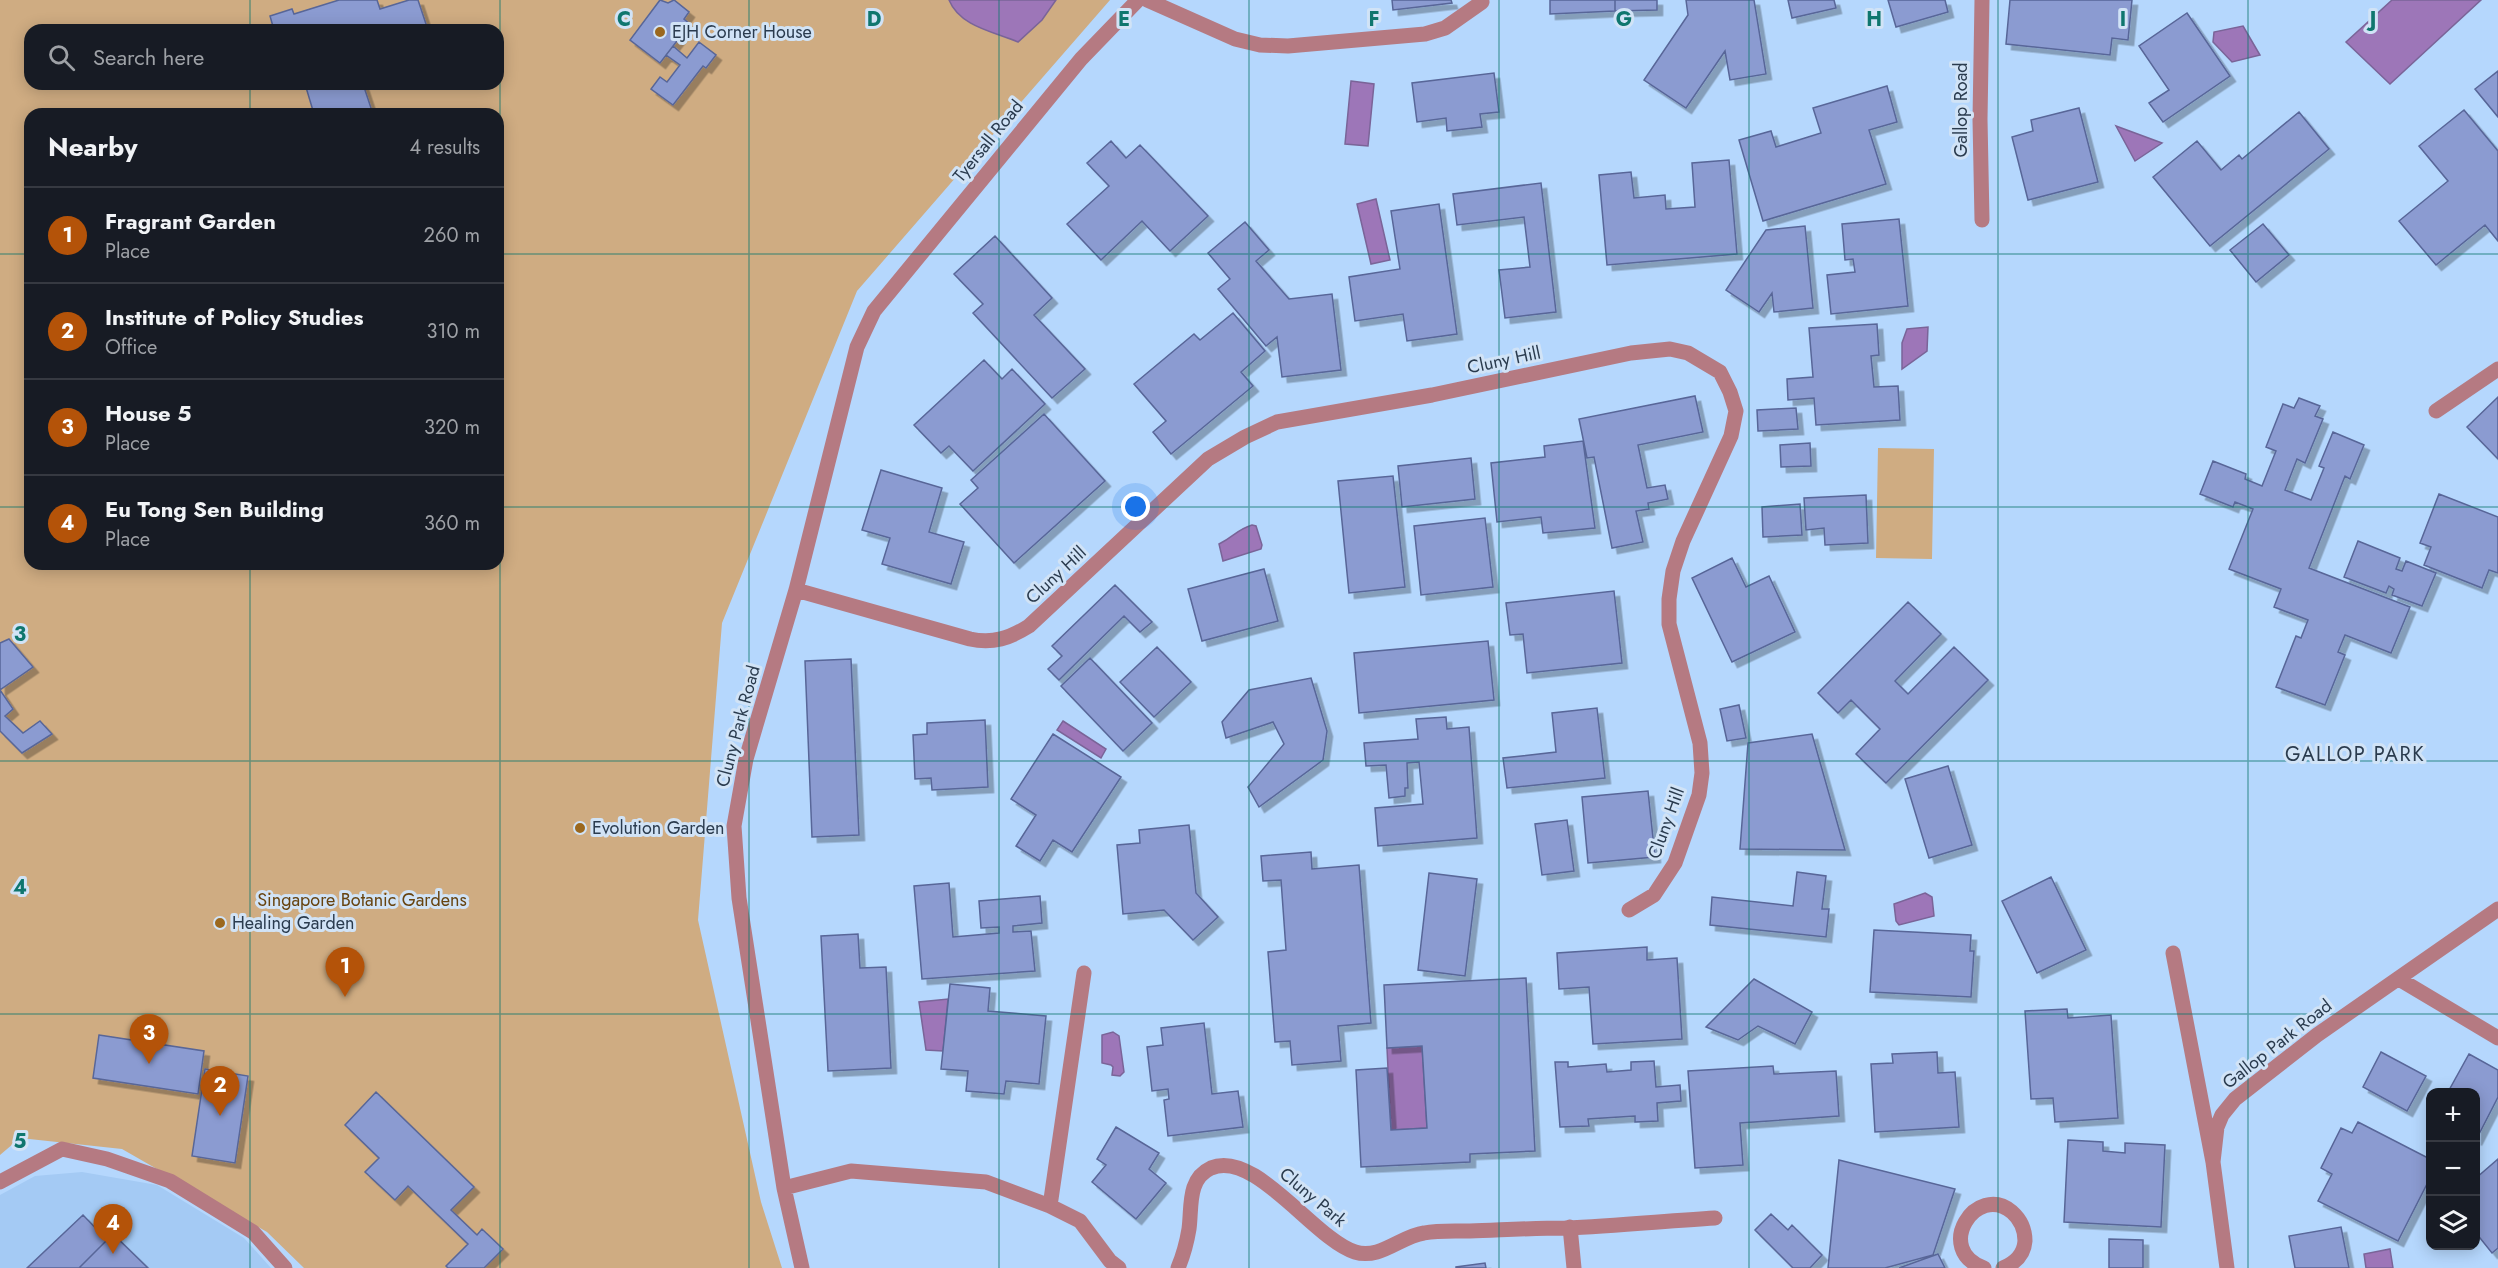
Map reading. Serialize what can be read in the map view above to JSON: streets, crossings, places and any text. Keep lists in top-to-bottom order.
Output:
{
  "streets": {
    "street": [
      "Gallop Road",
      "Tyersall Road",
      "Cluny Hill",
      "Cluny Park Road",
      "Gallop Park Road",
      "Cluny Park"
    ]
  },
  "crossings": [
    ["Tyersall Road", "Cluny Park Road"],
    ["Cluny Hill", "Cluny Park Road"]
  ],
  "districts": ["GALLOP PARK"],
  "parks": ["Singapore Botanic Gardens"],
  "places": ["EJH Corner House", "Evolution Garden", "Healing Garden"],
  "page": {
    "search": "Search here",
    "heading": ["Nearby", "4 results"],
    "list": [
      {
        "mark": "1",
        "name": "Fragrant Garden",
        "note": "Place",
        "value": "260 m"
      },
      {
        "mark": "2",
        "name": "Institute of Policy Studies",
        "note": "Office",
        "value": "310 m"
      },
      {
        "mark": "3",
        "name": "House 5",
        "note": "Place",
        "value": "320 m"
      },
      {
        "mark": "4",
        "name": "Eu Tong Sen Building",
        "note": "Place",
        "value": "360 m"
      }
    ],
    "pins": [
      "1",
      "3",
      "2",
      "4"
    ],
    "map_buttons": ["+", "−"]
  },
  "grid": {
    "columns": [
      "C",
      "D",
      "E",
      "F",
      "G",
      "H",
      "I",
      "J"
    ],
    "rows": ["3", "4", "5"]
  }
}
